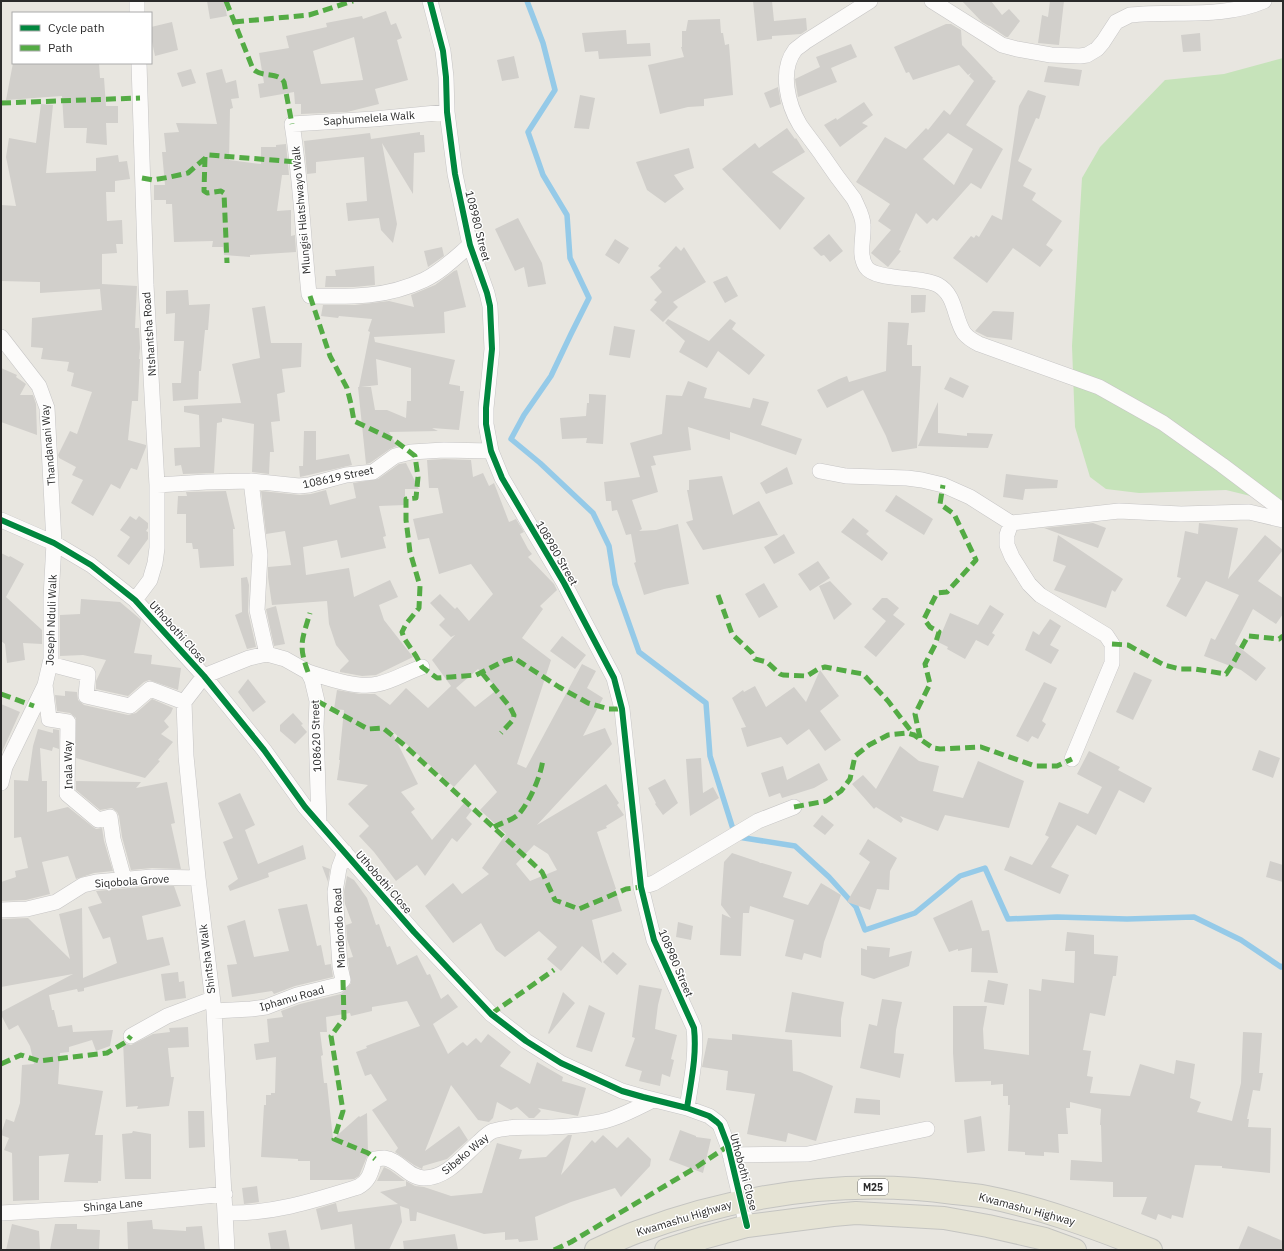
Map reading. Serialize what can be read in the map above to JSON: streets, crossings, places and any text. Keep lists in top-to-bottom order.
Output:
{
  "streets": {
    "main road": ["M25", "Kwamashu Highway"],
    "street": [
      "Saphumelela Walk",
      "Mlungisi Hlatshwayo Walk",
      "108980 Street",
      "Ntshantsha Road",
      "Thandanani Way",
      "108619 Street",
      "Joseph Nduli Walk",
      "Uthobothi Close",
      "108620 Street",
      "Inala Way",
      "Siqobola Grove",
      "Mandondo Road",
      "Shintsha Walk",
      "Iphamu Road",
      "Sibeko Way",
      "Shinga Lane"
    ]
  },
  "crossings": [
    ["Saphumelela Walk", "Mlungisi Hlatshwayo Walk"],
    ["Saphumelela Walk", "108980 Street"],
    ["Mlungisi Hlatshwayo Walk", "108980 Street"],
    ["108980 Street", "108619 Street"],
    ["108980 Street", "Uthobothi Close"],
    ["Ntshantsha Road", "108619 Street"],
    ["Ntshantsha Road", "Uthobothi Close"],
    ["Thandanani Way", "Joseph Nduli Walk"],
    ["Thandanani Way", "Uthobothi Close"],
    ["Joseph Nduli Walk", "Uthobothi Close"],
    ["Joseph Nduli Walk", "Inala Way"],
    ["Uthobothi Close", "108620 Street"],
    ["Uthobothi Close", "Mandondo Road"],
    ["Uthobothi Close", "Sibeko Way"],
    ["Uthobothi Close", "Kwamashu Highway"],
    ["Inala Way", "Siqobola Grove"],
    ["Siqobola Grove", "Shintsha Walk"],
    ["Mandondo Road", "Iphamu Road"],
    ["Shintsha Walk", "Iphamu Road"],
    ["Shintsha Walk", "Sibeko Way"],
    ["Shintsha Walk", "Shinga Lane"]
  ],
  "legend": ["Cycle path", "Path"]
}
